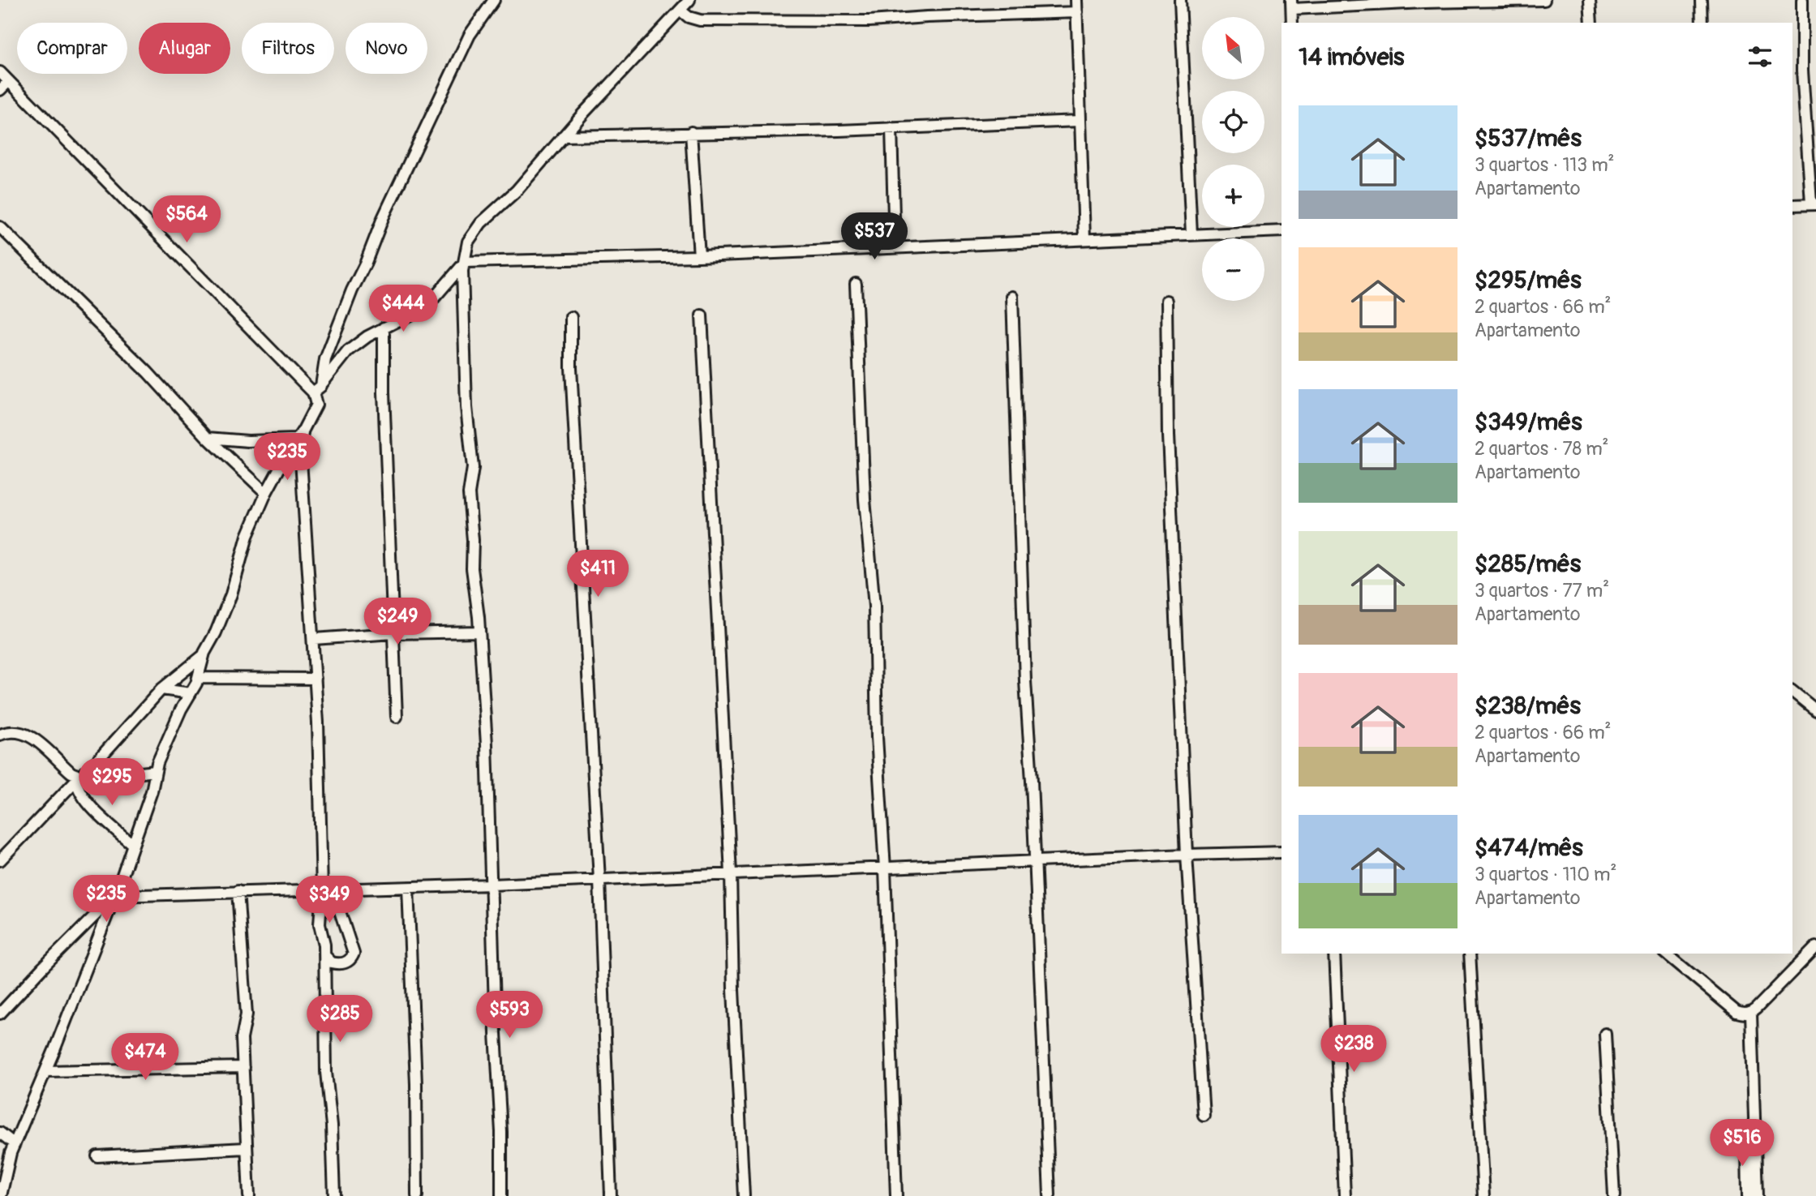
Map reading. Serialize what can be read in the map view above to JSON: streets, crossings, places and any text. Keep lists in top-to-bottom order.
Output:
{
  "north": "top left",
  "page": {
    "map_buttons": ["+", "−"],
    "chip": [
      "Comprar",
      "Alugar",
      "Filtros",
      "Novo"
    ],
    "heading": "14 imóveis",
    "list": [
      {
        "name": "$537/mês",
        "note": "3 quartos · 113 m² · Apartamento"
      },
      {
        "name": "$295/mês",
        "note": "2 quartos · 66 m² · Apartamento"
      },
      {
        "name": "$349/mês",
        "note": "2 quartos · 78 m² · Apartamento"
      },
      {
        "name": "$285/mês",
        "note": "3 quartos · 77 m² · Apartamento"
      },
      {
        "name": "$238/mês",
        "note": "2 quartos · 66 m² · Apartamento"
      },
      {
        "name": "$474/mês",
        "note": "3 quartos · 110 m² · Apartamento"
      }
    ],
    "price": [
      "$564",
      "$537",
      "$444",
      "$235",
      "$411",
      "$249",
      "$295",
      "$235",
      "$349",
      "$593",
      "$285",
      "$238",
      "$474",
      "$516"
    ]
  }
}
